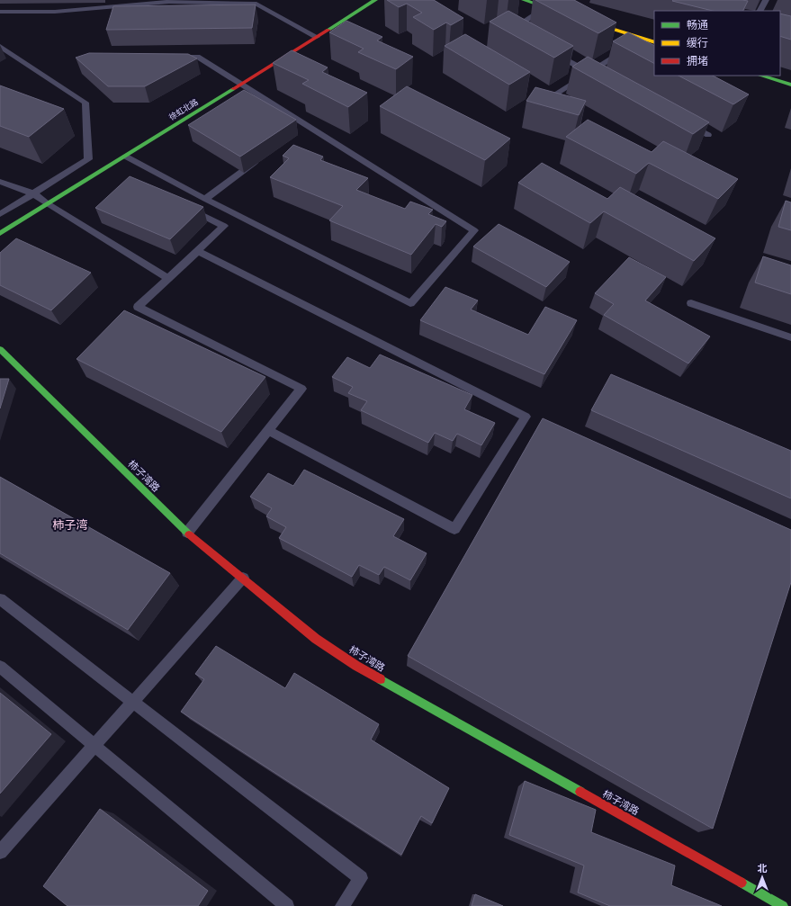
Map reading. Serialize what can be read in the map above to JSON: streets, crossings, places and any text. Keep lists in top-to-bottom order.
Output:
{
  "streets": {
    "street": ["徐虹北路", "柿子湾路"]
  },
  "districts": ["柿子湾"],
  "legend": ["畅通", "缓行", "拥堵"],
  "north": "top"
}
